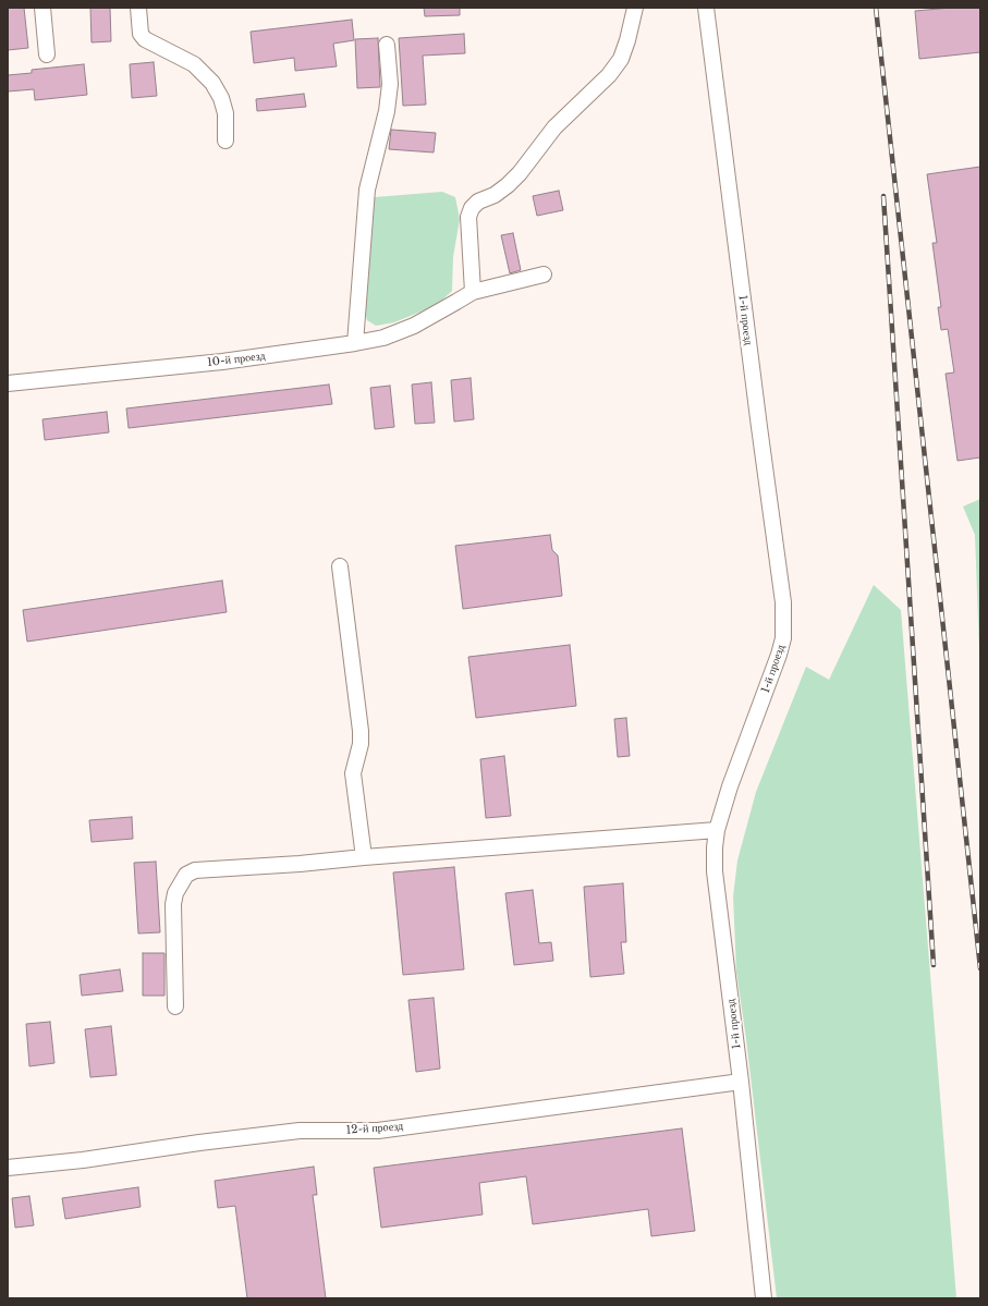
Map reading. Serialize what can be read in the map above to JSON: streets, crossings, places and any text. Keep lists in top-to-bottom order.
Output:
{
  "streets": {
    "street": ["1-й проезд", "10-й проезд", "12-й проезд"]
  },
  "crossings": [
    ["1-й проезд", "12-й проезд"]
  ]
}
